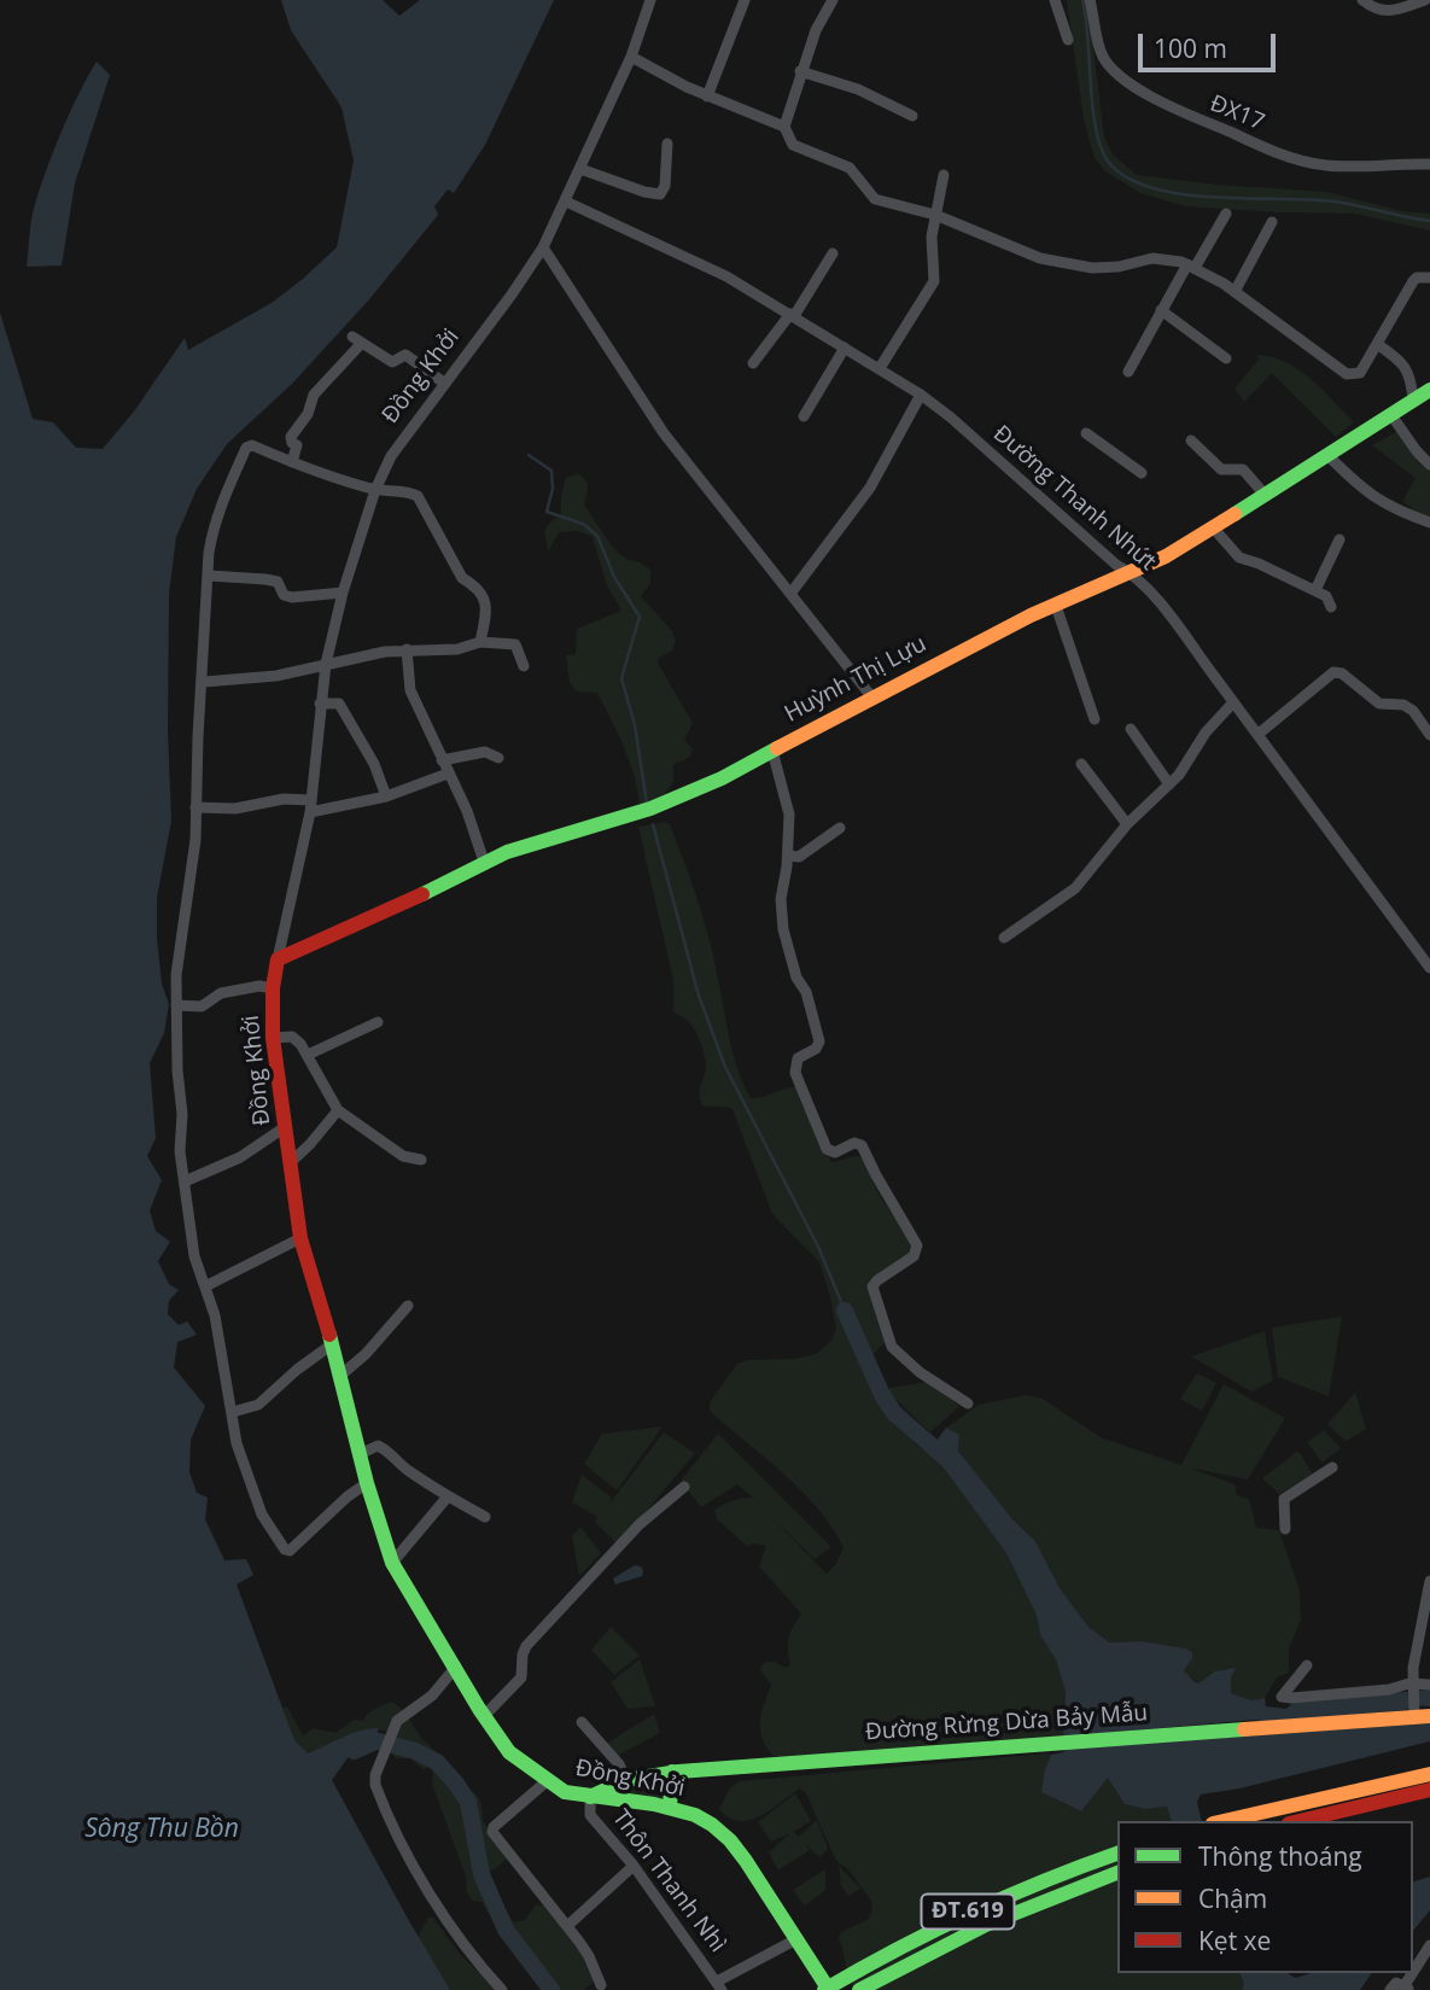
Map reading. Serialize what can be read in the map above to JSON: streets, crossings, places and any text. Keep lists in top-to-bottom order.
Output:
{
  "streets": {
    "street": [
      "ĐX17",
      "Đồng Khởi",
      "Đường Thanh Nhứt",
      "Huỳnh Thị Lựu",
      "Đường Rừng Dừa Bảy Mẫu",
      "Thôn Thanh Nhì",
      "ĐT.619"
    ]
  },
  "crossings": [
    ["Đồng Khởi", "Đường Thanh Nhứt"],
    ["Đồng Khởi", "Huỳnh Thị Lựu"],
    ["Đồng Khởi", "Đường Rừng Dừa Bảy Mẫu"],
    ["Đồng Khởi", "Thôn Thanh Nhì"],
    ["Đồng Khởi", "ĐT.619"],
    ["Đường Thanh Nhứt", "Huỳnh Thị Lựu"],
    ["Đường Rừng Dừa Bảy Mẫu", "Thôn Thanh Nhì"]
  ],
  "water": ["Sông Thu Bồn"],
  "legend": ["Thông thoáng", "Chậm", "Kẹt xe"],
  "scale_bar": "100 m"
}
